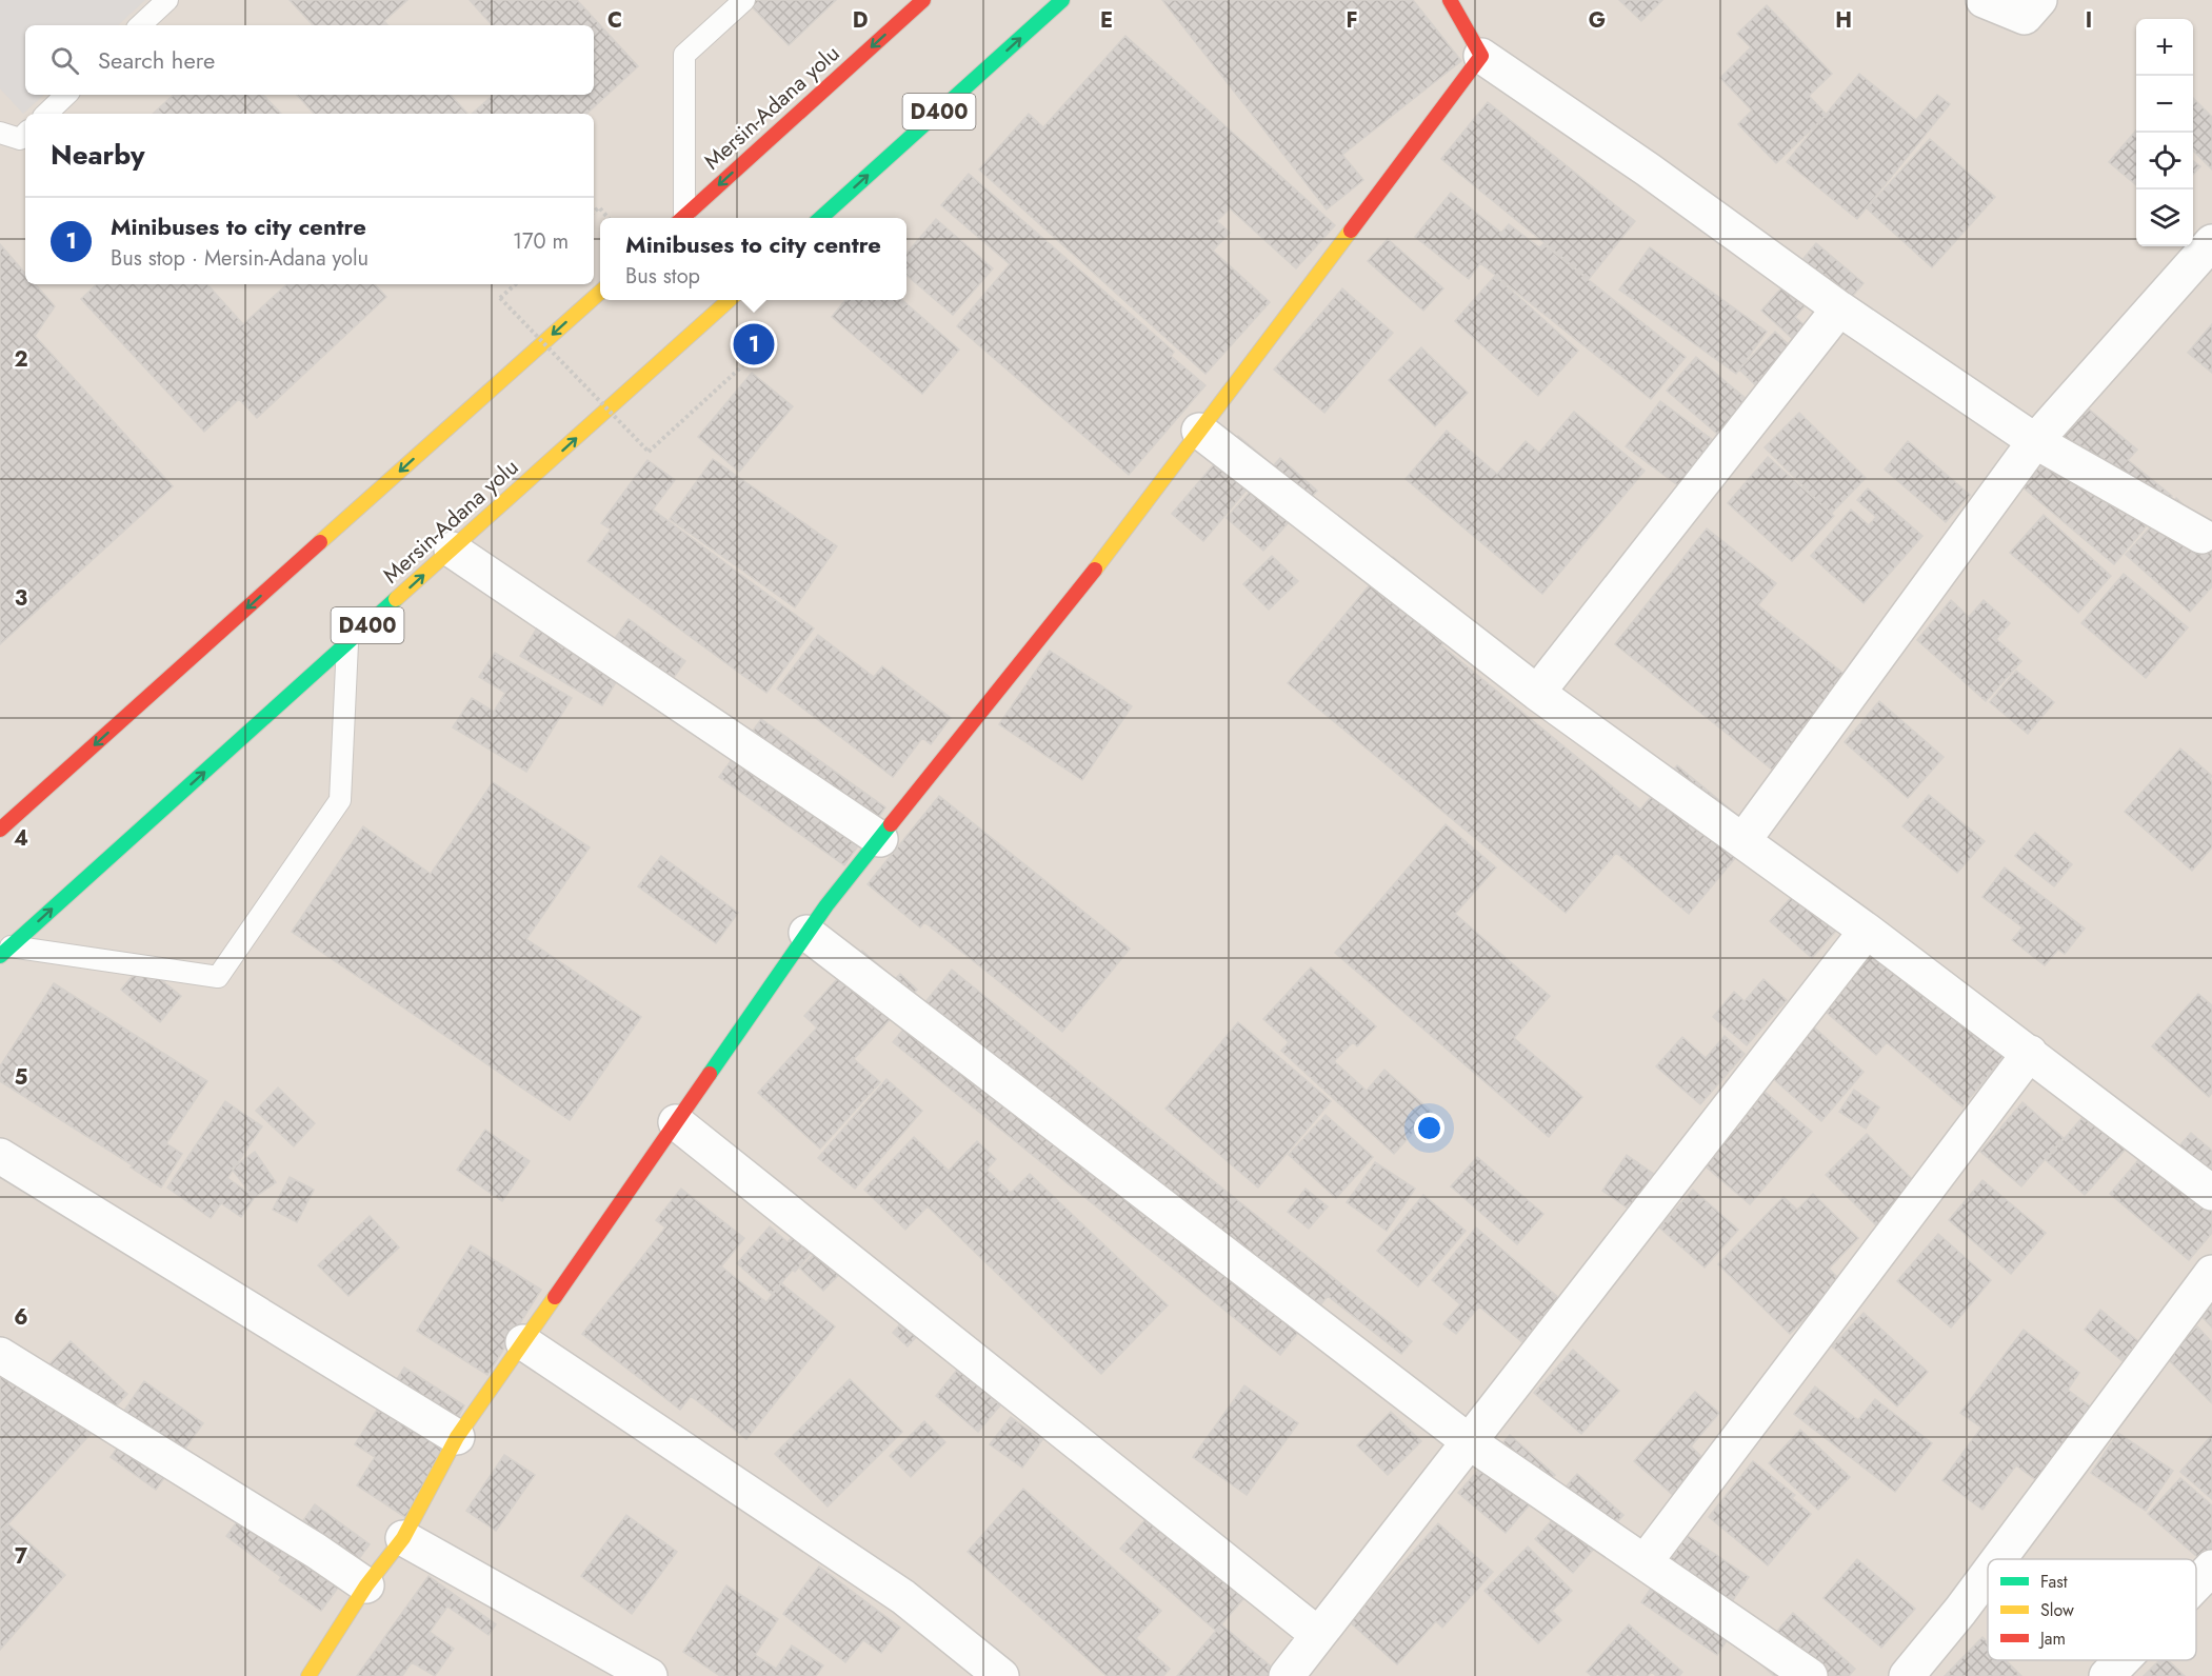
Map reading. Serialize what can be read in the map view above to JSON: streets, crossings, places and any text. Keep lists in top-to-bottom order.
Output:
{
  "streets": {
    "main road": ["Mersin-Adana yolu", "D400"]
  },
  "legend": ["Fast", "Slow", "Jam"],
  "page": {
    "map_buttons": ["+", "−"],
    "search": "Search here",
    "heading": "Nearby",
    "list": [
      {
        "mark": "1",
        "name": "Minibuses to city centre",
        "note": "Bus stop · Mersin-Adana yolu",
        "value": "170 m"
      }
    ],
    "popup": ["Minibuses to city centre", "Bus stop"],
    "pins": "1"
  },
  "grid": {
    "columns": [
      "C",
      "D",
      "E",
      "F",
      "G",
      "H",
      "I"
    ],
    "rows": [
      "2",
      "3",
      "4",
      "5",
      "6",
      "7"
    ]
  }
}
